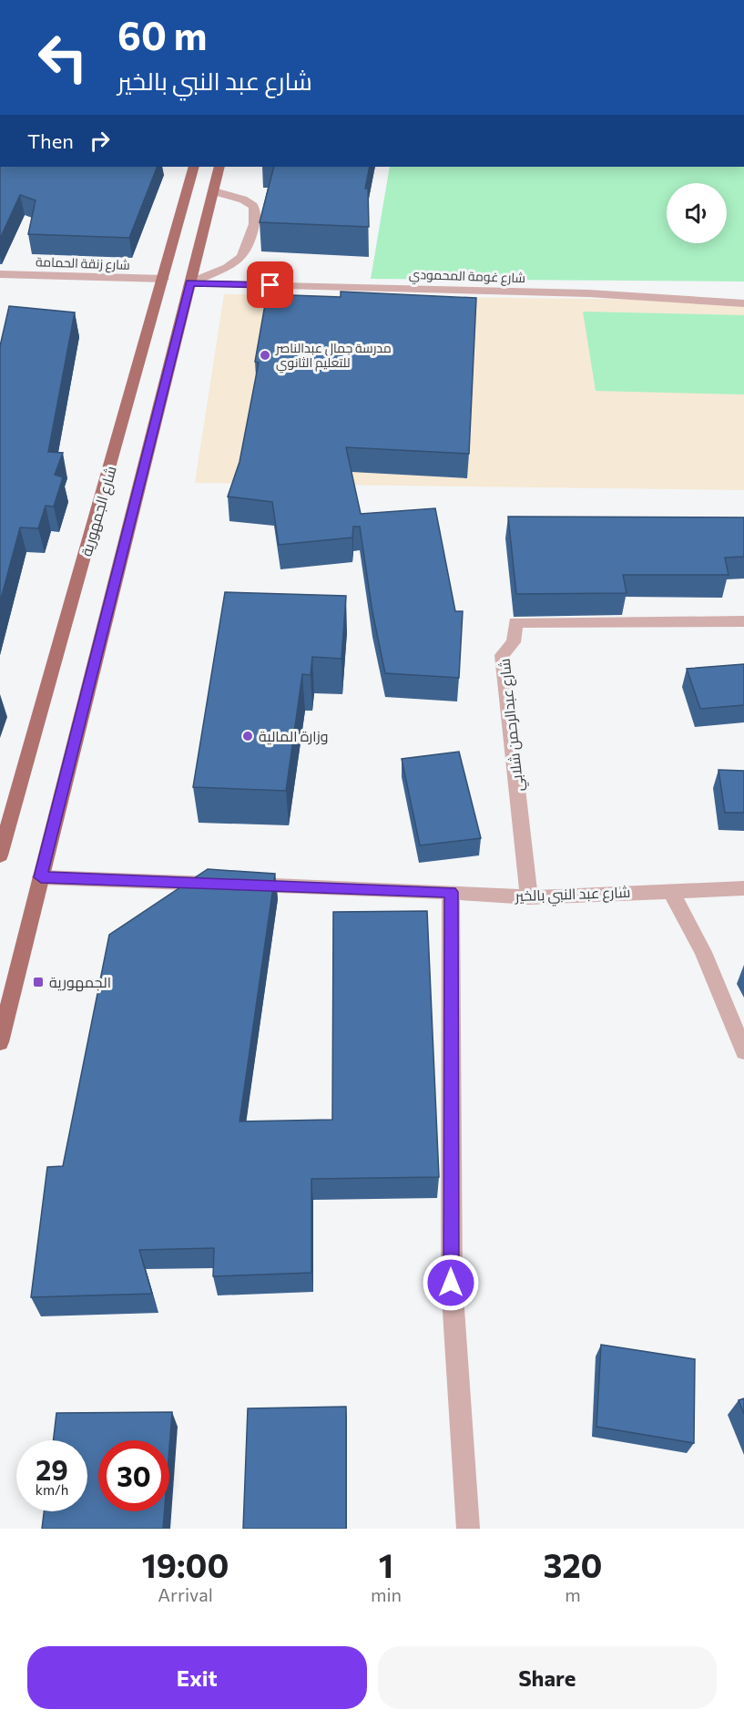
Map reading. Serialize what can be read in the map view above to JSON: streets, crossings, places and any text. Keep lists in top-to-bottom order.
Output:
{
  "streets": {
    "main road": ["شارع الجمهورية"],
    "street": [
      "شارع زنقة الحمامة",
      "شارع غومة المحمودي",
      "شارع عبدالرحمن شلابي",
      "شارع عبد النبي بالخير"
    ]
  },
  "crossings": [
    ["شارع زنقة الحمامة", "شارع الجمهورية"],
    ["شارع عبدالرحمن شلابي", "شارع عبد النبي بالخير"]
  ],
  "places": {
    "other": ["مدرسة جمال عبدالناصر للتعليم الثانوي", "وزارة المالية"],
    "transit": ["الجمهورية"]
  },
  "page": {
    "turn": ["60 m", "شارع عبد النبي بالخير"],
    "then": "Then",
    "speed": "29 km/h",
    "limit": "30",
    "eta": [
      "19:00",
      "Arrival",
      "1",
      "min",
      "320",
      "m"
    ],
    "buttons": ["Exit", "Share"]
  }
}
